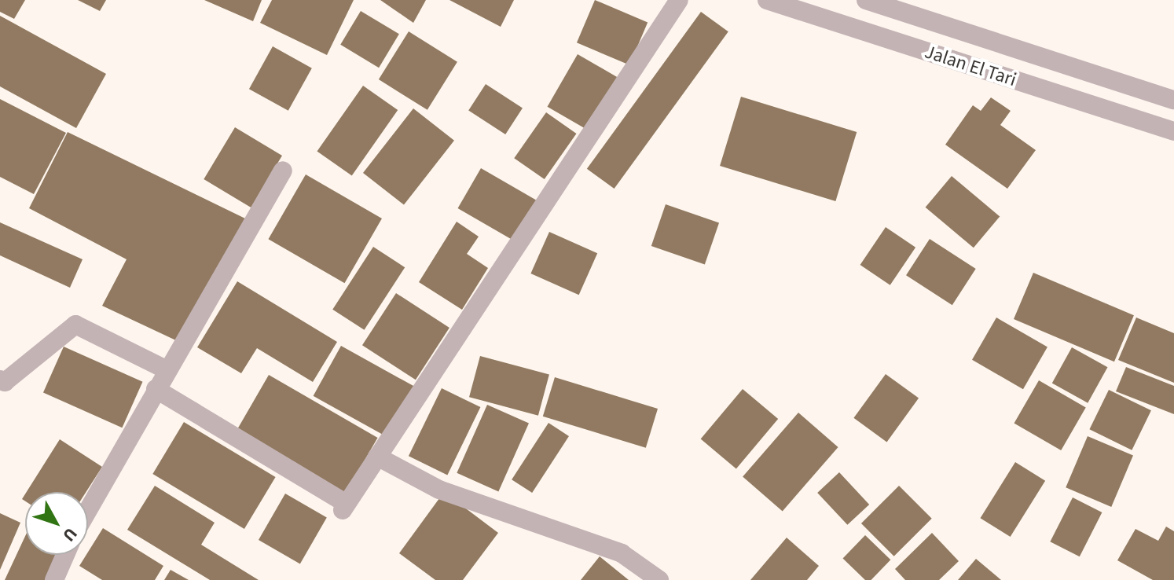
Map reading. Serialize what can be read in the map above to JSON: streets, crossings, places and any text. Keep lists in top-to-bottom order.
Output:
{
  "streets": {
    "street": ["Jalan El Tari"]
  },
  "north": "bottom right"
}
